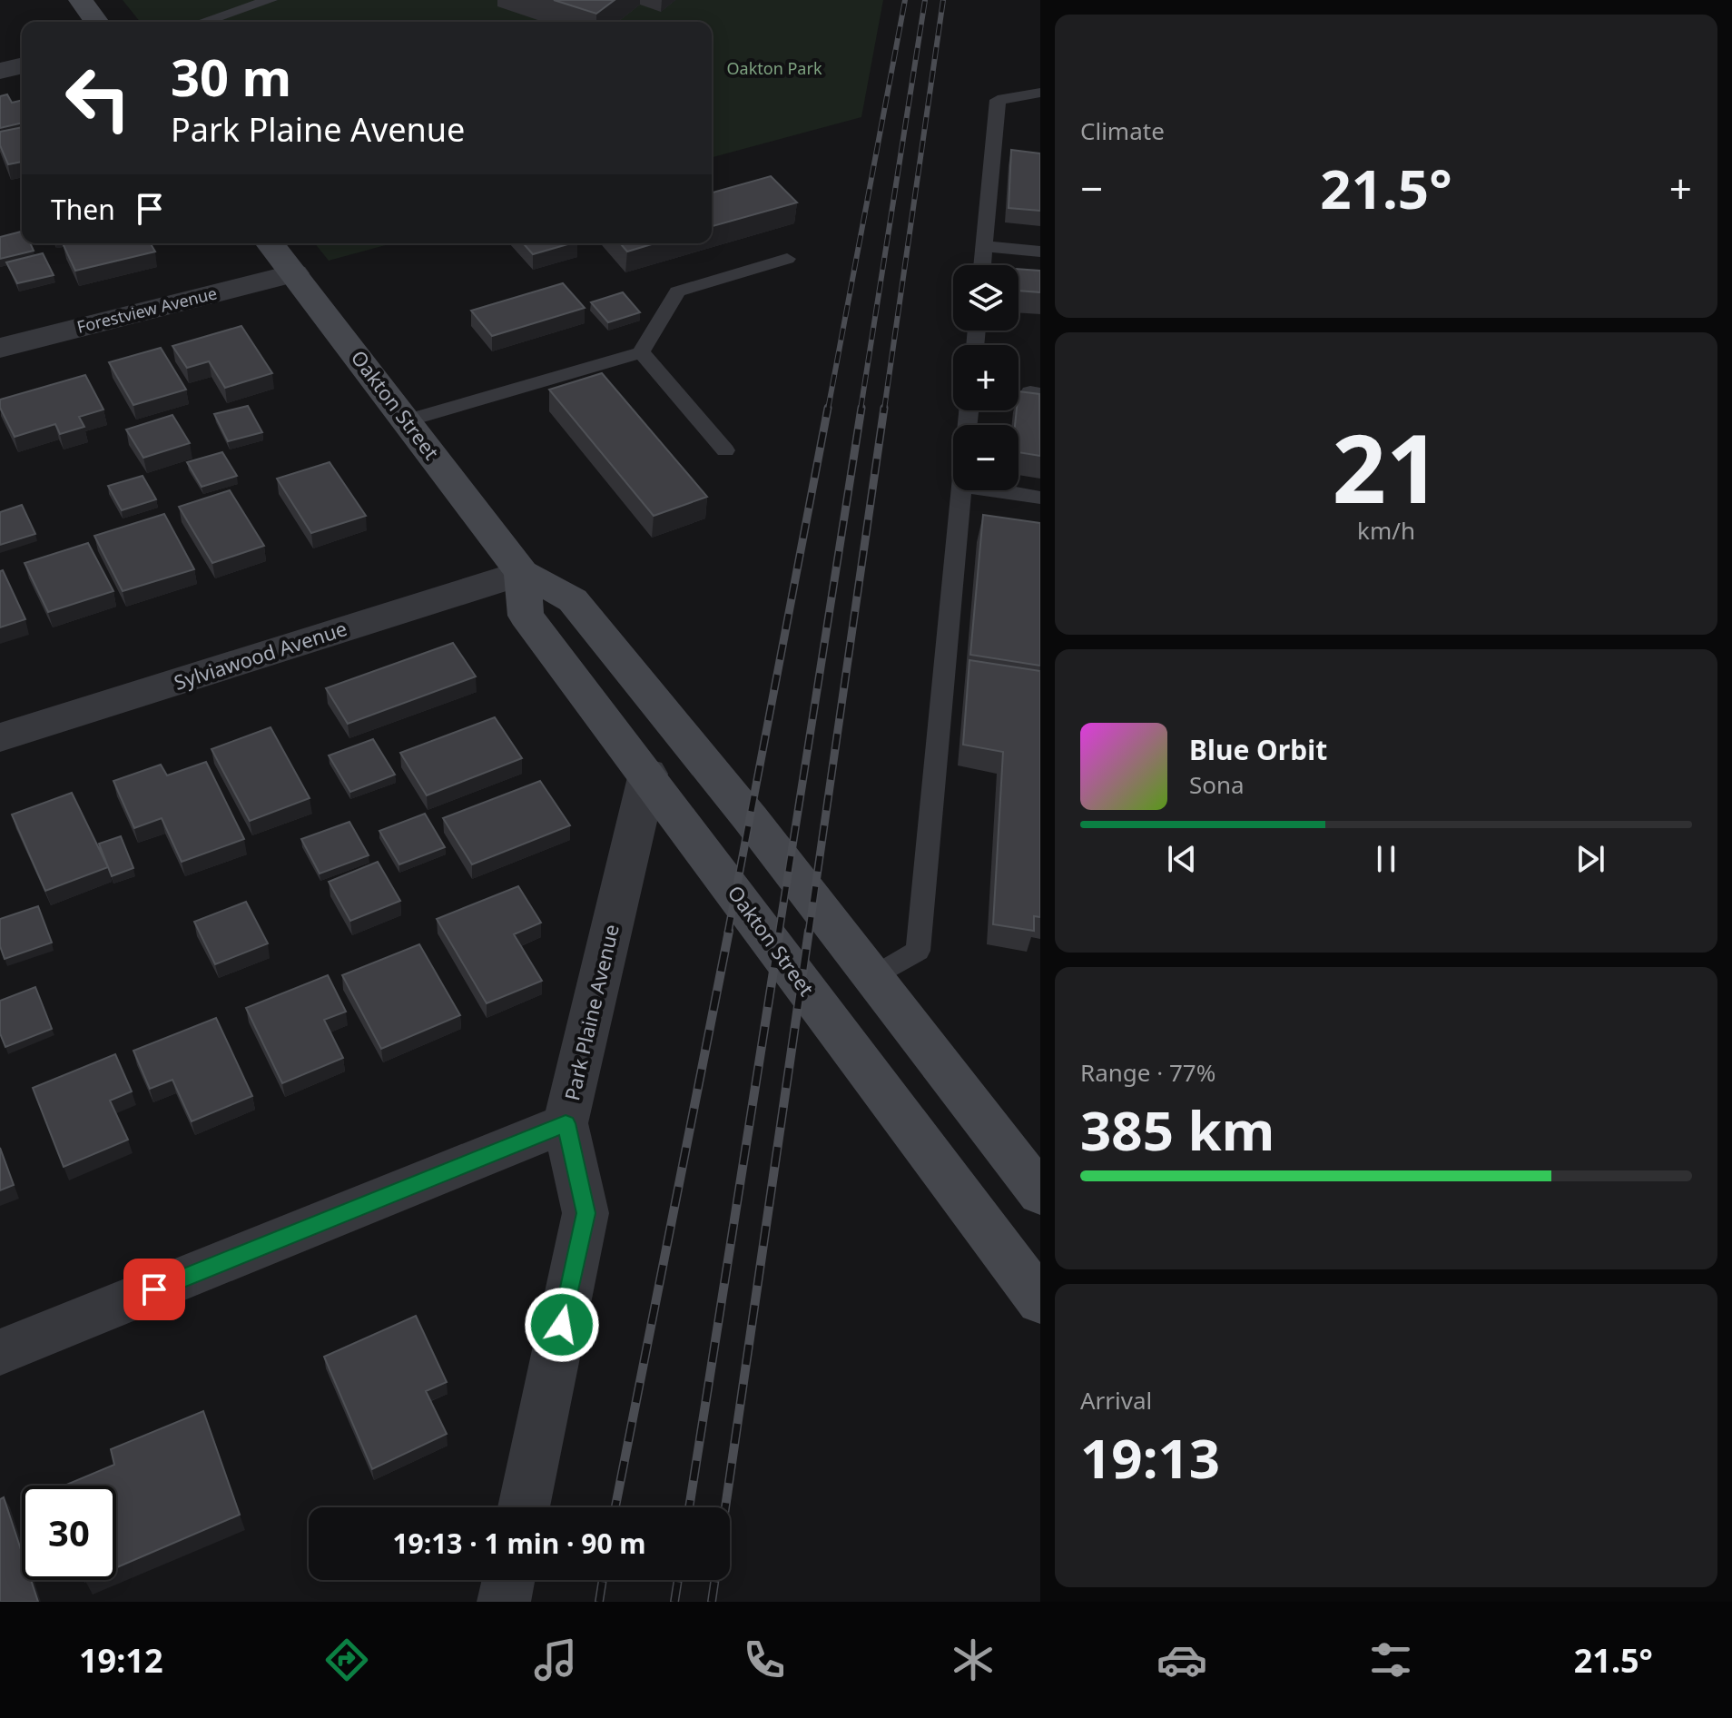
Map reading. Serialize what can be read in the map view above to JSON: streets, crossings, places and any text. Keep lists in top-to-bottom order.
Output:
{
  "streets": {
    "main road": ["Oakton Street"],
    "street": ["Forestview Avenue", "Sylviawood Avenue", "Park Plaine Avenue"]
  },
  "crossings": [
    ["Forestview Avenue", "Oakton Street"],
    ["Oakton Street", "Sylviawood Avenue"],
    ["Oakton Street", "Park Plaine Avenue"]
  ],
  "parks": ["Oakton Park"],
  "page": {
    "tile": [
      "Climate",
      ["21", "km/h"],
      ["Range · 77%", "385 km"],
      ["Arrival", "19:13"]
    ],
    "turn": ["30 m", "Park Plaine Avenue"],
    "heat": ["−", "21.5°", "+"],
    "then": "Then",
    "map_buttons": ["+", "−"],
    "song": ["Blue Orbit", "Sona"],
    "limit": "30",
    "trip": "19:13 · 1 min · 90 m",
    "tabs": ["19:12", "21.5°"]
  }
}
